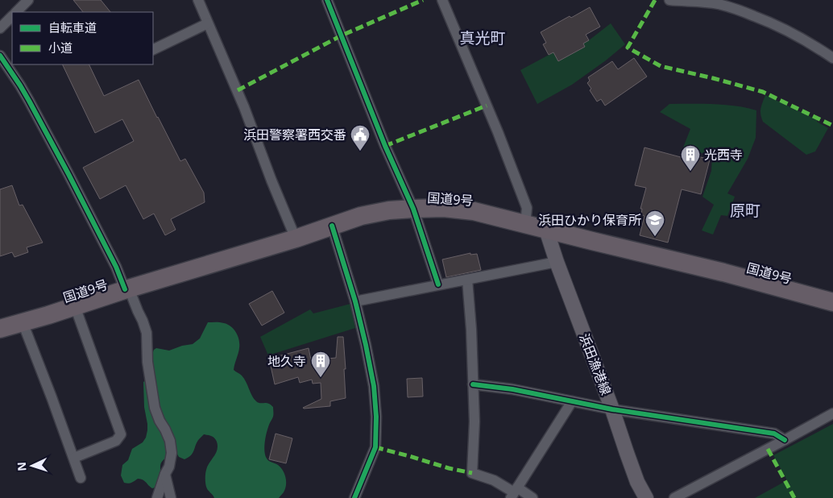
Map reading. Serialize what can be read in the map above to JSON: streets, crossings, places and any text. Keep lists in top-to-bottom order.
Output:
{
  "streets": {
    "highway": ["国道9号"],
    "main road": ["浜田漁港線"]
  },
  "crossings": [
    ["国道9号", "浜田漁港線"]
  ],
  "districts": ["真光町", "原町"],
  "places": {
    "public building": ["浜田警察署西交番"],
    "building": ["光西寺", "地久寺"],
    "school or university": ["浜田ひかり保育所"]
  },
  "legend": ["自転車道", "小道"],
  "north": "left"
}
